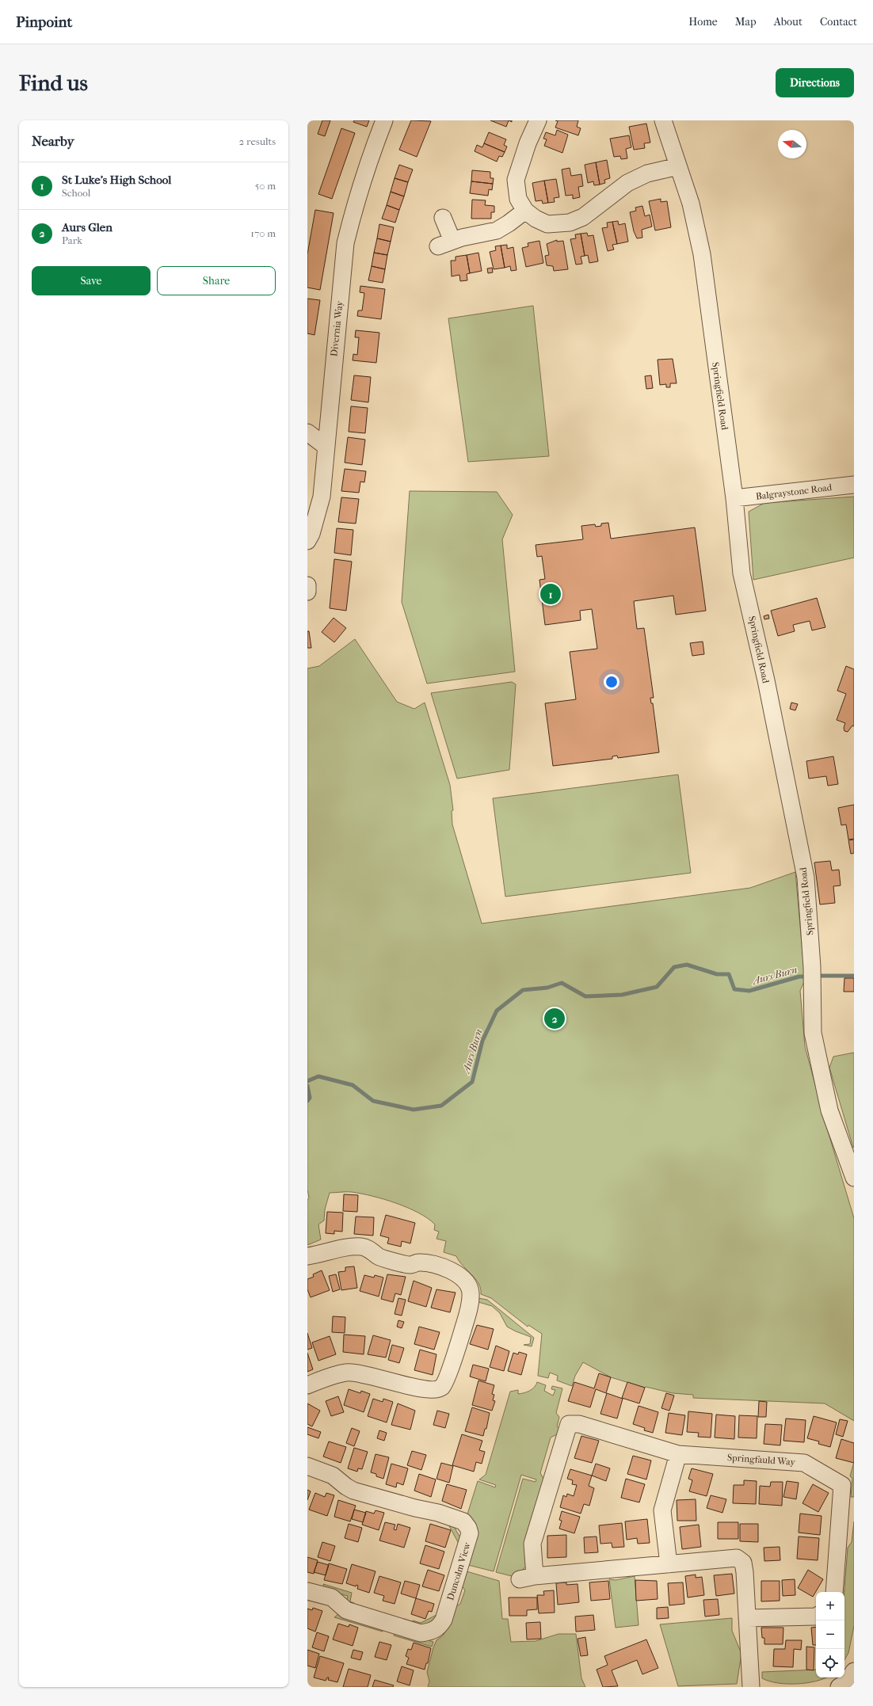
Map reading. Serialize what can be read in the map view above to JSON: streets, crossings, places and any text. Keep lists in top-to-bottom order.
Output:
{
  "streets": {
    "street": [
      "Divernia Way",
      "Springfield Road",
      "Balgraystone Road",
      "Springfauld Way",
      "Duncolm View"
    ]
  },
  "crossings": [
    ["Springfield Road", "Balgraystone Road"]
  ],
  "water": ["Aurs Burn"],
  "north": "left",
  "page": {
    "header": "Pinpoint",
    "nav": [
      "Home",
      "Map",
      "About",
      "Contact"
    ],
    "buttons": [
      "Directions",
      ["Save", "Share"]
    ],
    "title": "Find us",
    "heading": ["Nearby", "2 results"],
    "list": [
      {
        "mark": "1",
        "name": "St Luke's High School",
        "note": "School",
        "value": "50 m"
      },
      {
        "mark": "2",
        "name": "Aurs Glen",
        "note": "Park",
        "value": "170 m"
      }
    ],
    "pins": ["1", "2"],
    "map_buttons": ["+", "−"]
  }
}
